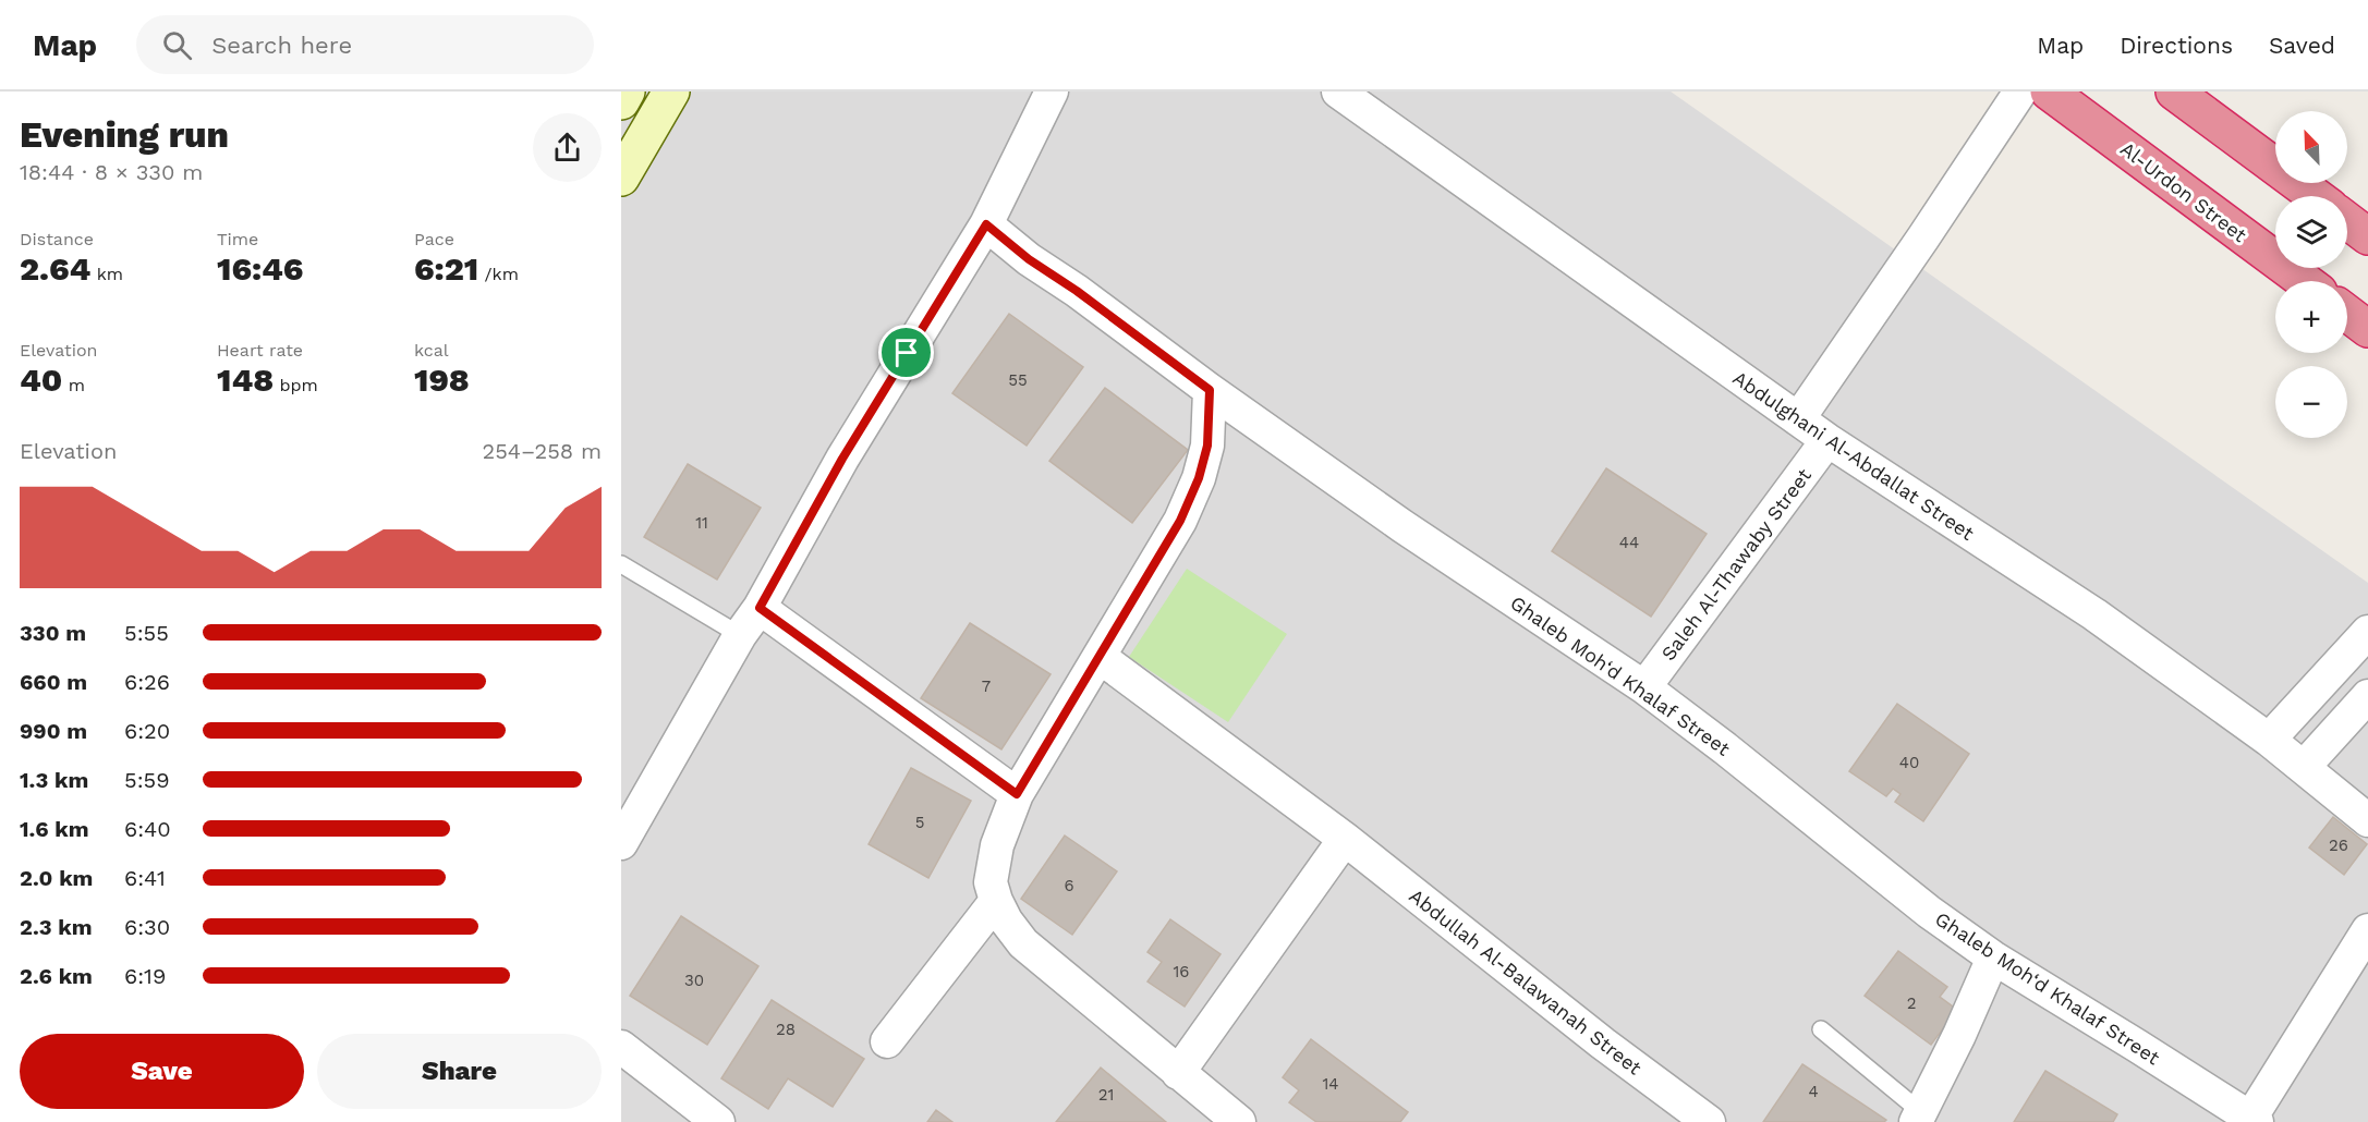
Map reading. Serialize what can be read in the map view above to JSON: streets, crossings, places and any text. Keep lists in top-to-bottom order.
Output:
{
  "streets": {
    "highway": ["Al-Urdon Street"],
    "street": [
      "Abdulghani Al-Abdallat Street",
      "Saleh Al-Thawaby Street",
      "Ghaleb Moh‘d Khalaf Street",
      "Abdullah Al-Balawanah Street"
    ]
  },
  "crossings": [
    ["Abdulghani Al-Abdallat Street", "Saleh Al-Thawaby Street"],
    ["Saleh Al-Thawaby Street", "Ghaleb Moh‘d Khalaf Street"]
  ],
  "house_numbers": [
    "55",
    "11",
    "44",
    "7",
    "40",
    "5",
    "26",
    "6",
    "16",
    "30",
    "2",
    "28",
    "14",
    "4",
    "21"
  ],
  "north": "top left",
  "page": {
    "header": "Map",
    "search": "Search here",
    "nav": ["Map", "Directions", "Saved"],
    "heading": ["Evening run", "18:44 · 8 × 330 m"],
    "map_buttons": ["+", "−"],
    "stats": [
      ["Distance", "2.64 km"],
      ["Time", "16:46"],
      ["Pace", "6:21 /km"],
      ["Elevation", "40 m"],
      ["Heart rate", "148 bpm"],
      ["kcal", "198"]
    ],
    "chart": ["Elevation", "254–258 m"],
    "list": [
      {
        "name": "330 m",
        "note": "5:55"
      },
      {
        "name": "660 m",
        "note": "6:26"
      },
      {
        "name": "990 m",
        "note": "6:20"
      },
      {
        "name": "1.3 km",
        "note": "5:59"
      },
      {
        "name": "1.6 km",
        "note": "6:40"
      },
      {
        "name": "2.0 km",
        "note": "6:41"
      },
      {
        "name": "2.3 km",
        "note": "6:30"
      },
      {
        "name": "2.6 km",
        "note": "6:19"
      }
    ],
    "buttons": ["Save", "Share"]
  }
}
